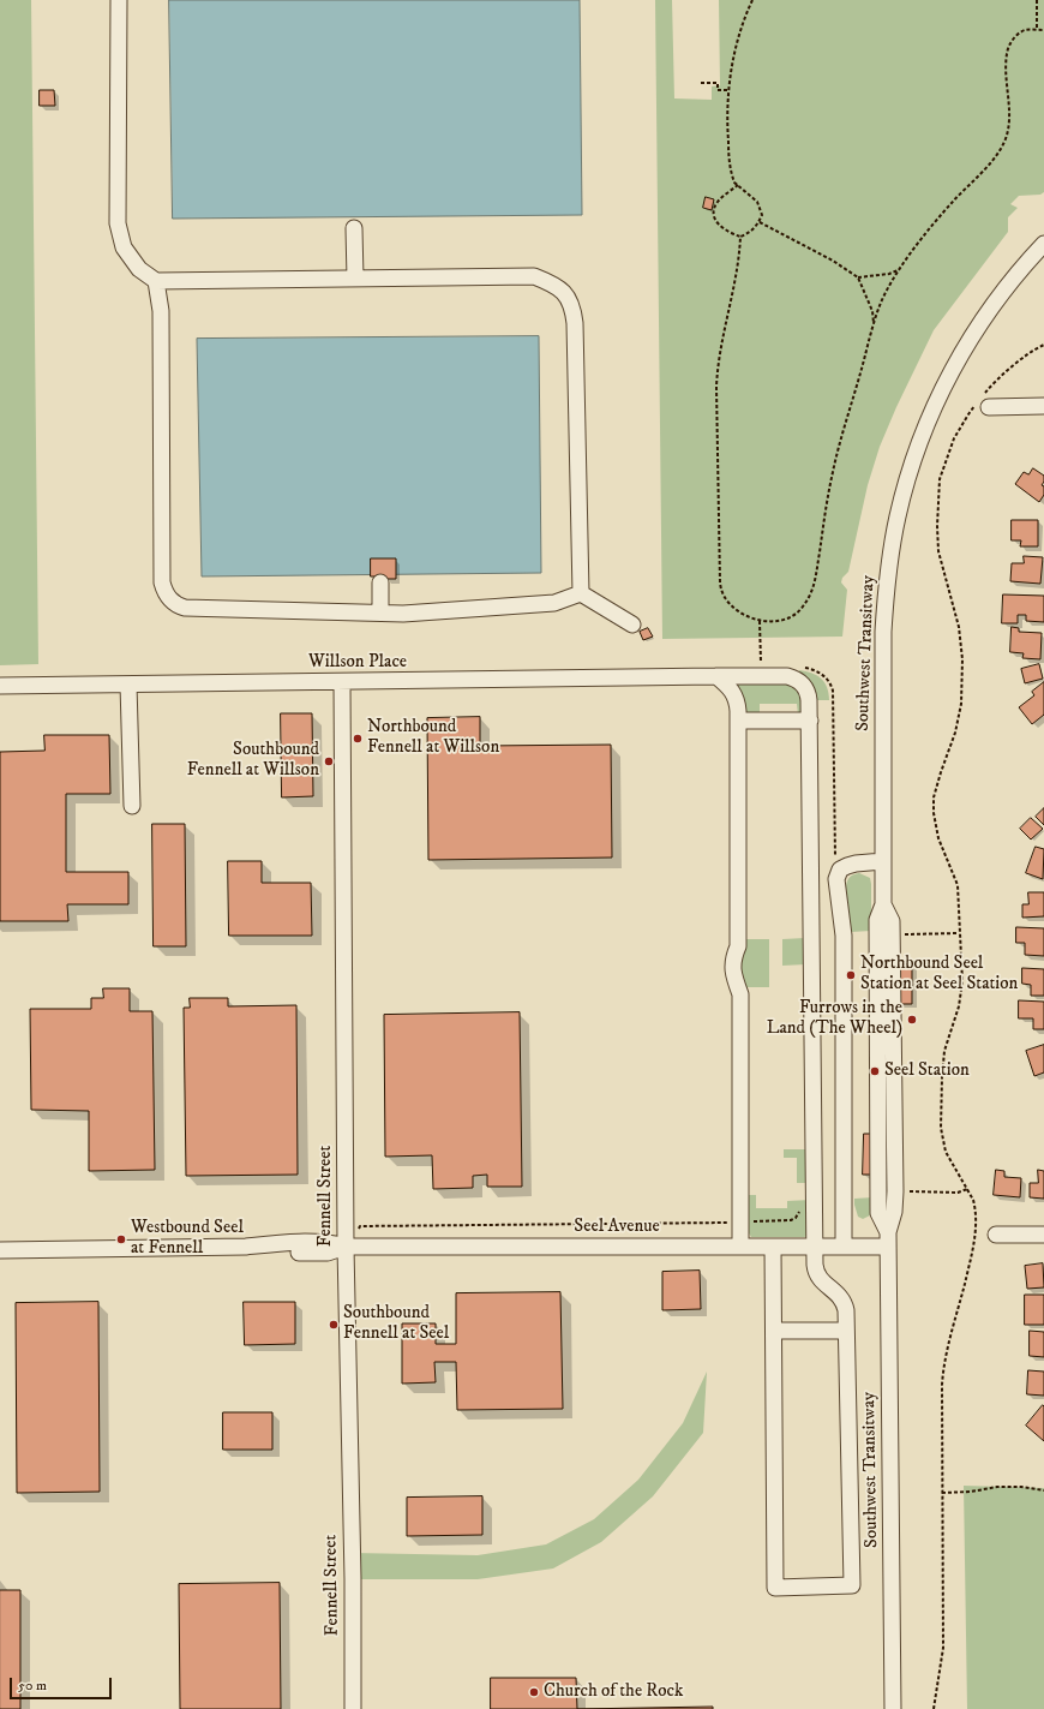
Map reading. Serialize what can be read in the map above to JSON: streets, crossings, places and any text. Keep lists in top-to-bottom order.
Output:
{
  "streets": {
    "street": [
      "Southwest Transitway",
      "Willson Place",
      "Fennell Street",
      "Seel Avenue"
    ]
  },
  "crossings": [
    ["Southwest Transitway", "Seel Avenue"],
    ["Willson Place", "Fennell Street"],
    ["Fennell Street", "Seel Avenue"]
  ],
  "places": [
    "Northbound Fennell at Willson",
    "Southbound Fennell at Willson",
    "Northbound Seel Station at Seel Station",
    "Furrows in the Land (The Wheel)",
    "Seel Station",
    "Westbound Seel at Fennell",
    "Southbound Fennell at Seel",
    "Church of the Rock"
  ],
  "scale_bar": "50 m"
}
